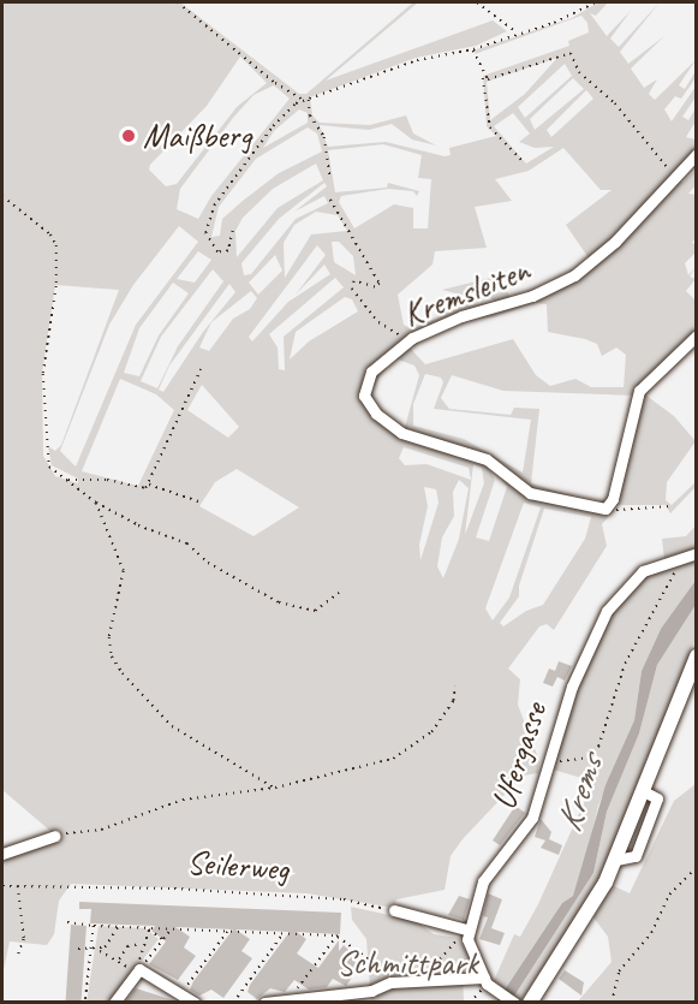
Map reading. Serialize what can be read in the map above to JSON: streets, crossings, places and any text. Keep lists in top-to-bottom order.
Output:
{
  "streets": {
    "street": ["Kremsleiten", "Ufergasse"],
    "path": ["Seilerweg"]
  },
  "water": ["Krems"],
  "parks": ["Schmittpark"],
  "places": ["Maißberg"]
}
